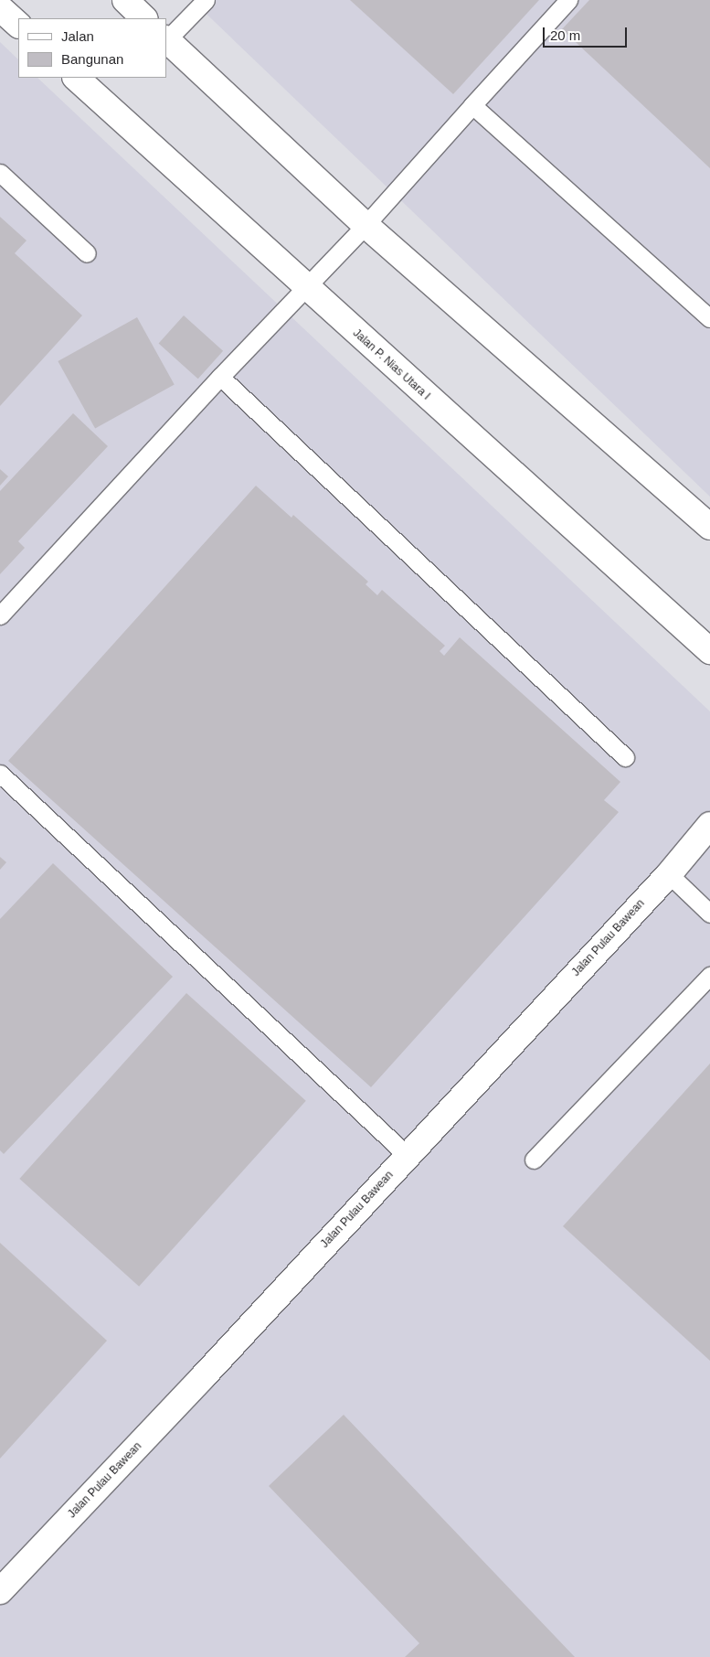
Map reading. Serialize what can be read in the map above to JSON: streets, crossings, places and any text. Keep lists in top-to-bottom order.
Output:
{
  "streets": {
    "street": ["Jalan P. Nias Utara I", "Jalan Pulau Bawean"]
  },
  "legend": ["Jalan", "Bangunan"],
  "scale_bar": "20 m"
}
